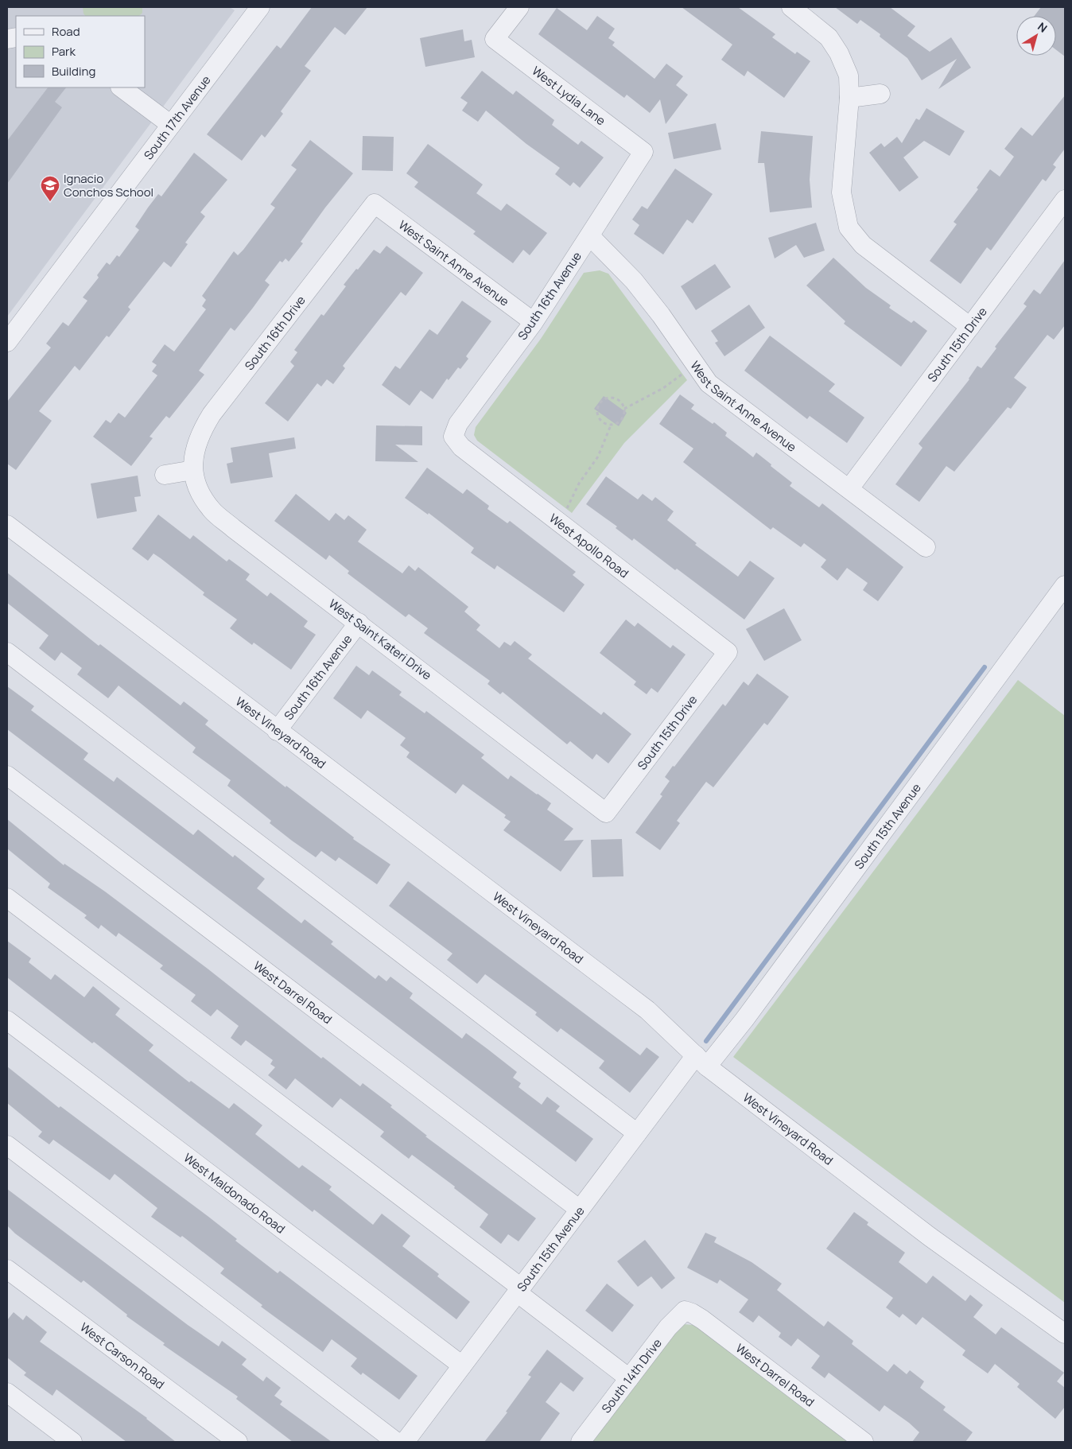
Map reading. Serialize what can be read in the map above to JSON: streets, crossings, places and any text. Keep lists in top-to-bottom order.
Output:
{
  "streets": {
    "street": [
      "West Lydia Lane",
      "South 17th Avenue",
      "West Saint Anne Avenue",
      "South 16th Avenue",
      "South 16th Drive",
      "South 15th Drive",
      "West Apollo Road",
      "West Saint Kateri Drive",
      "West Vineyard Road",
      "South 15th Avenue",
      "West Darrel Road",
      "West Maldonado Road",
      "West Carson Road",
      "South 14th Drive"
    ]
  },
  "crossings": [
    ["West Lydia Lane", "South 16th Avenue"],
    ["West Saint Anne Avenue", "South 16th Avenue"],
    ["West Saint Anne Avenue", "South 16th Drive"],
    ["West Saint Anne Avenue", "South 15th Drive"],
    ["South 16th Avenue", "West Apollo Road"],
    ["South 16th Avenue", "West Saint Kateri Drive"],
    ["South 16th Avenue", "West Vineyard Road"],
    ["South 16th Drive", "West Saint Kateri Drive"],
    ["South 15th Drive", "West Apollo Road"],
    ["South 15th Drive", "West Saint Kateri Drive"],
    ["West Vineyard Road", "South 15th Avenue"],
    ["South 15th Avenue", "West Darrel Road"],
    ["South 15th Avenue", "West Maldonado Road"],
    ["West Darrel Road", "South 14th Drive"]
  ],
  "places": {
    "school or university": ["Ignacio Conchos School"]
  },
  "legend": ["Road", "Park", "Building"],
  "north": "top right"
}
